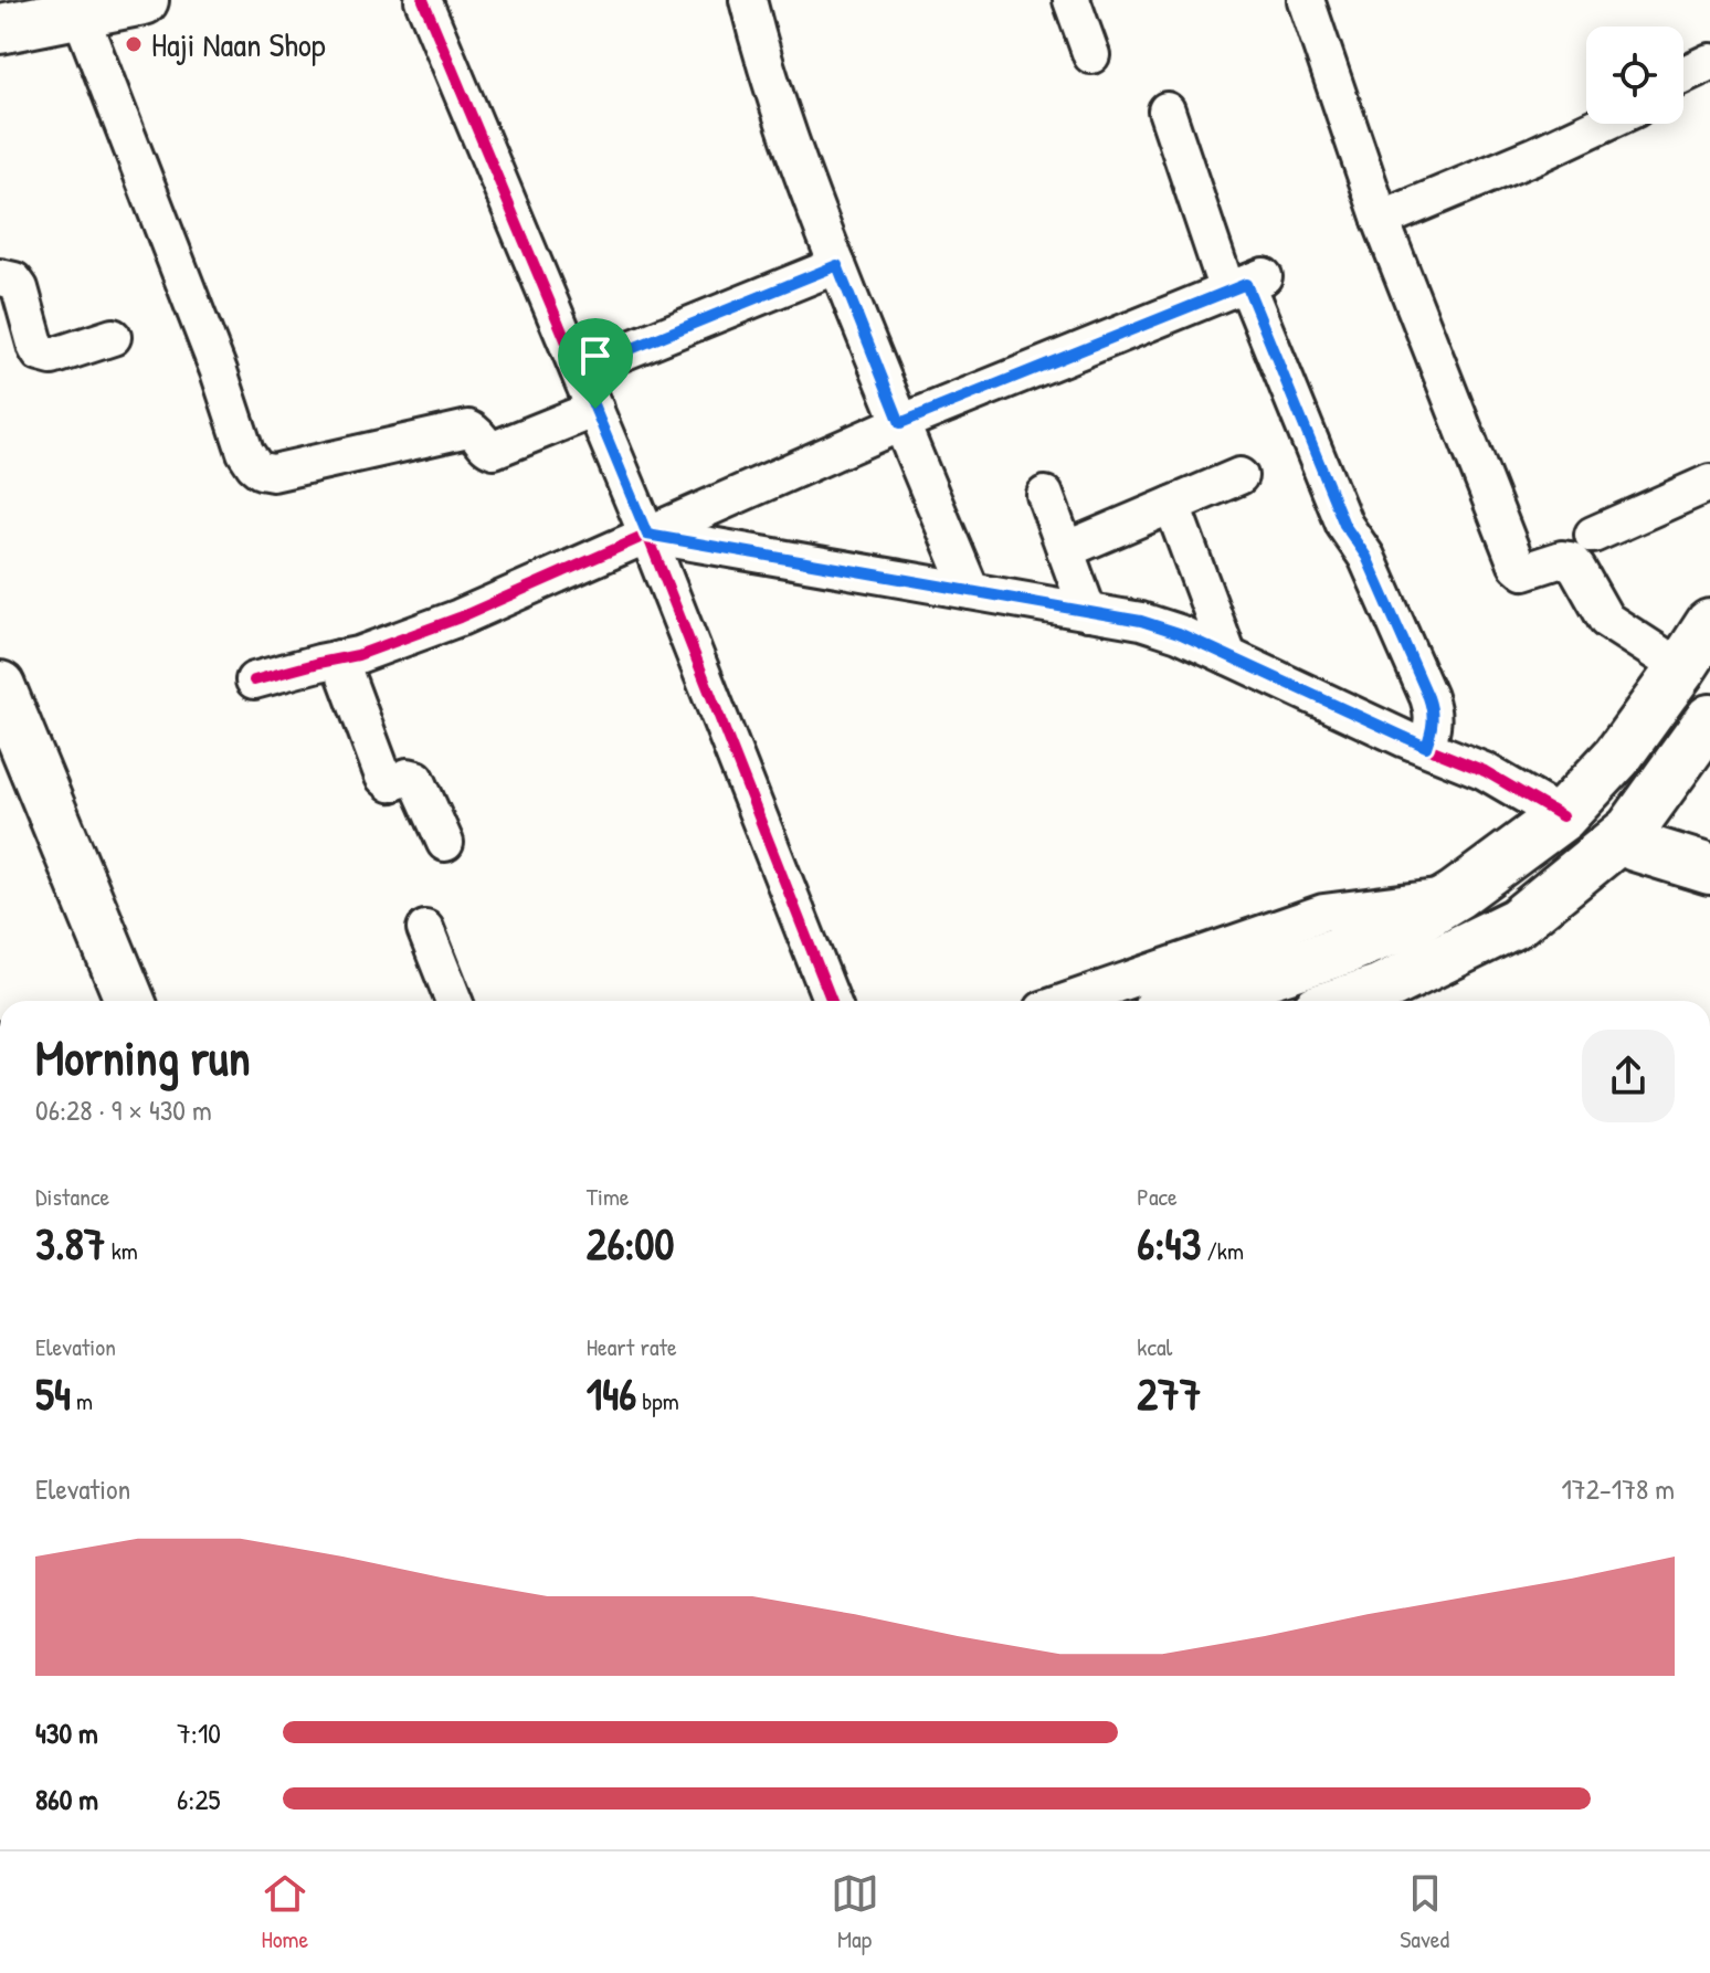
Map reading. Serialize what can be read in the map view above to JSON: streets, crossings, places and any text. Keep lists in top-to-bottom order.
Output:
{
  "places": ["Haji Naan Shop"],
  "page": {
    "heading": ["Morning run", "06:28 · 9 × 430 m"],
    "stats": [
      ["Distance", "3.87 km"],
      ["Time", "26:00"],
      ["Pace", "6:43 /km"],
      ["Elevation", "54 m"],
      ["Heart rate", "146 bpm"],
      ["kcal", "277"]
    ],
    "chart": ["Elevation", "172–178 m"],
    "list": [
      {
        "name": "430 m",
        "note": "7:10"
      },
      {
        "name": "860 m",
        "note": "6:25"
      }
    ],
    "tabs": ["Home", "Map", "Saved"]
  }
}
